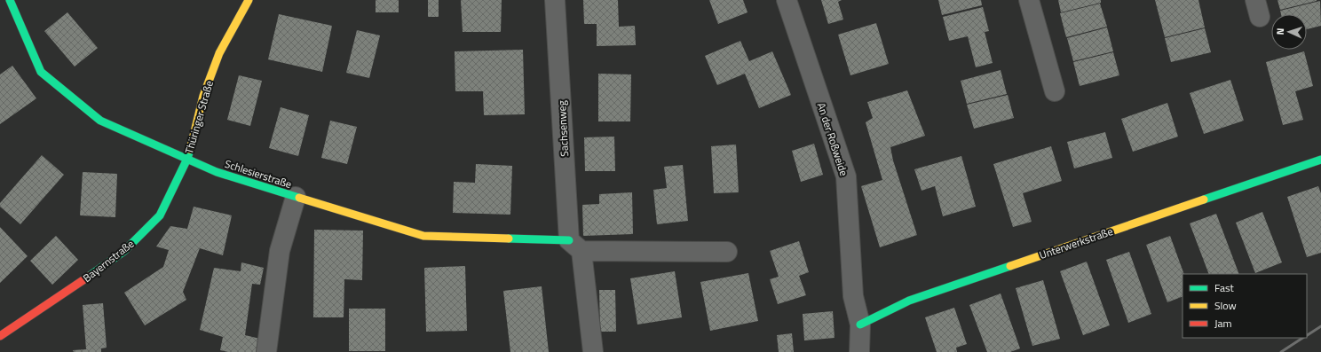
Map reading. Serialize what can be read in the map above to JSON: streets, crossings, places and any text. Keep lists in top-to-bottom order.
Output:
{
  "streets": {
    "street": [
      "Thüringer Straße",
      "Sachsenweg",
      "An der Roßweide",
      "Schlesierstraße",
      "Unterwerkstraße",
      "Bayernstraße"
    ]
  },
  "crossings": [
    ["Thüringer Straße", "Schlesierstraße"],
    ["Thüringer Straße", "Bayernstraße"],
    ["Sachsenweg", "Schlesierstraße"],
    ["An der Roßweide", "Unterwerkstraße"],
    ["Schlesierstraße", "Bayernstraße"]
  ],
  "legend": ["Fast", "Slow", "Jam"],
  "north": "left"
}
